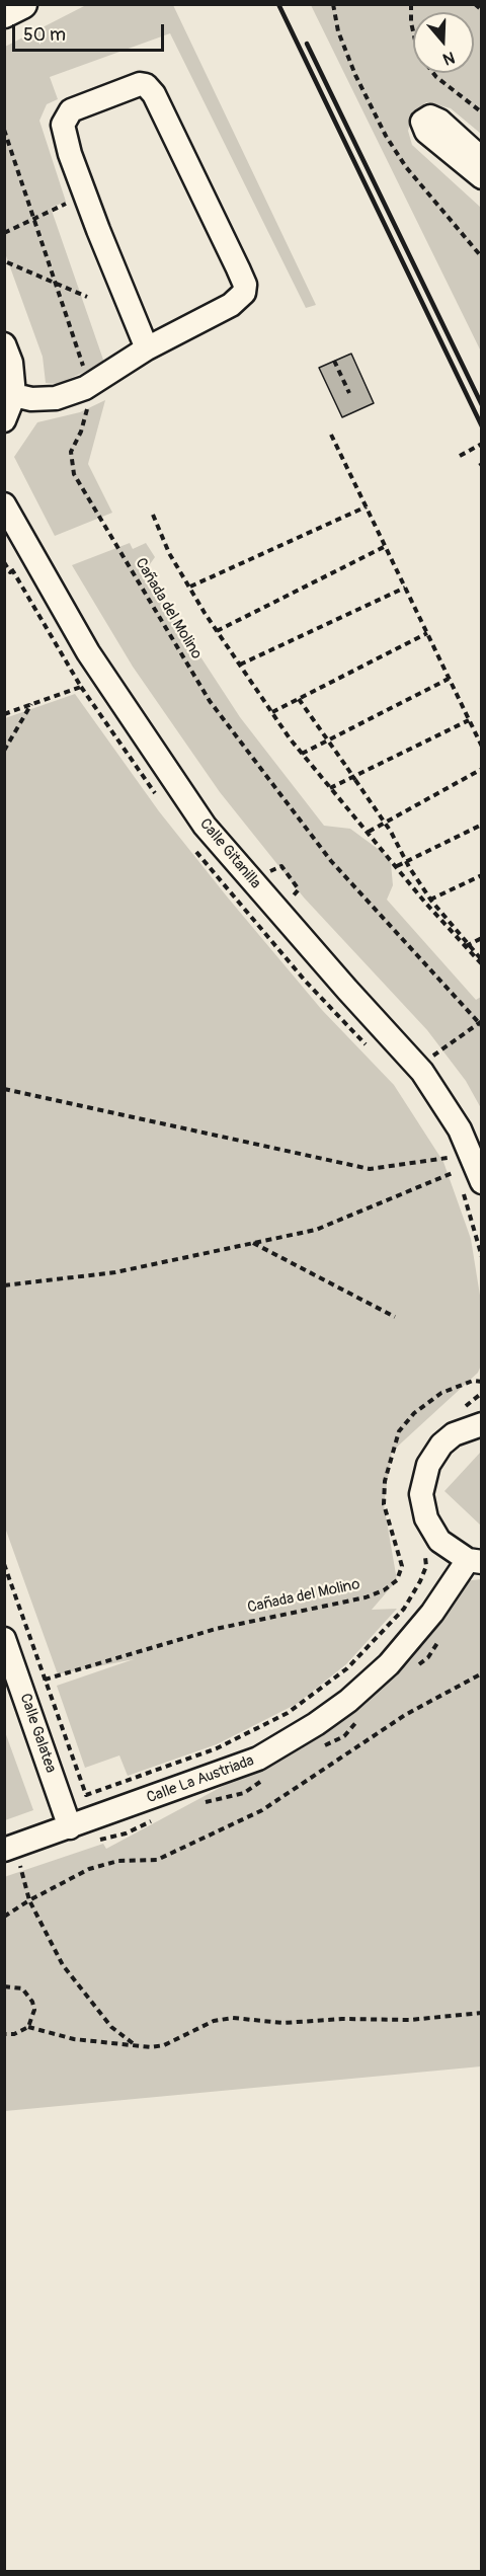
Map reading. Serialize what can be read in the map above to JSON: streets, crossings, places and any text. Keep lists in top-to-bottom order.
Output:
{
  "streets": {
    "street": ["Calle Gitanilla", "Calle Galatea", "Calle La Austriada"],
    "path": ["Cañada del Molino"]
  },
  "crossings": [
    ["Cañada del Molino", "Calle Galatea"],
    ["Calle Galatea", "Calle La Austriada"]
  ],
  "scale_bar": "50 m",
  "north": "bottom"
}
